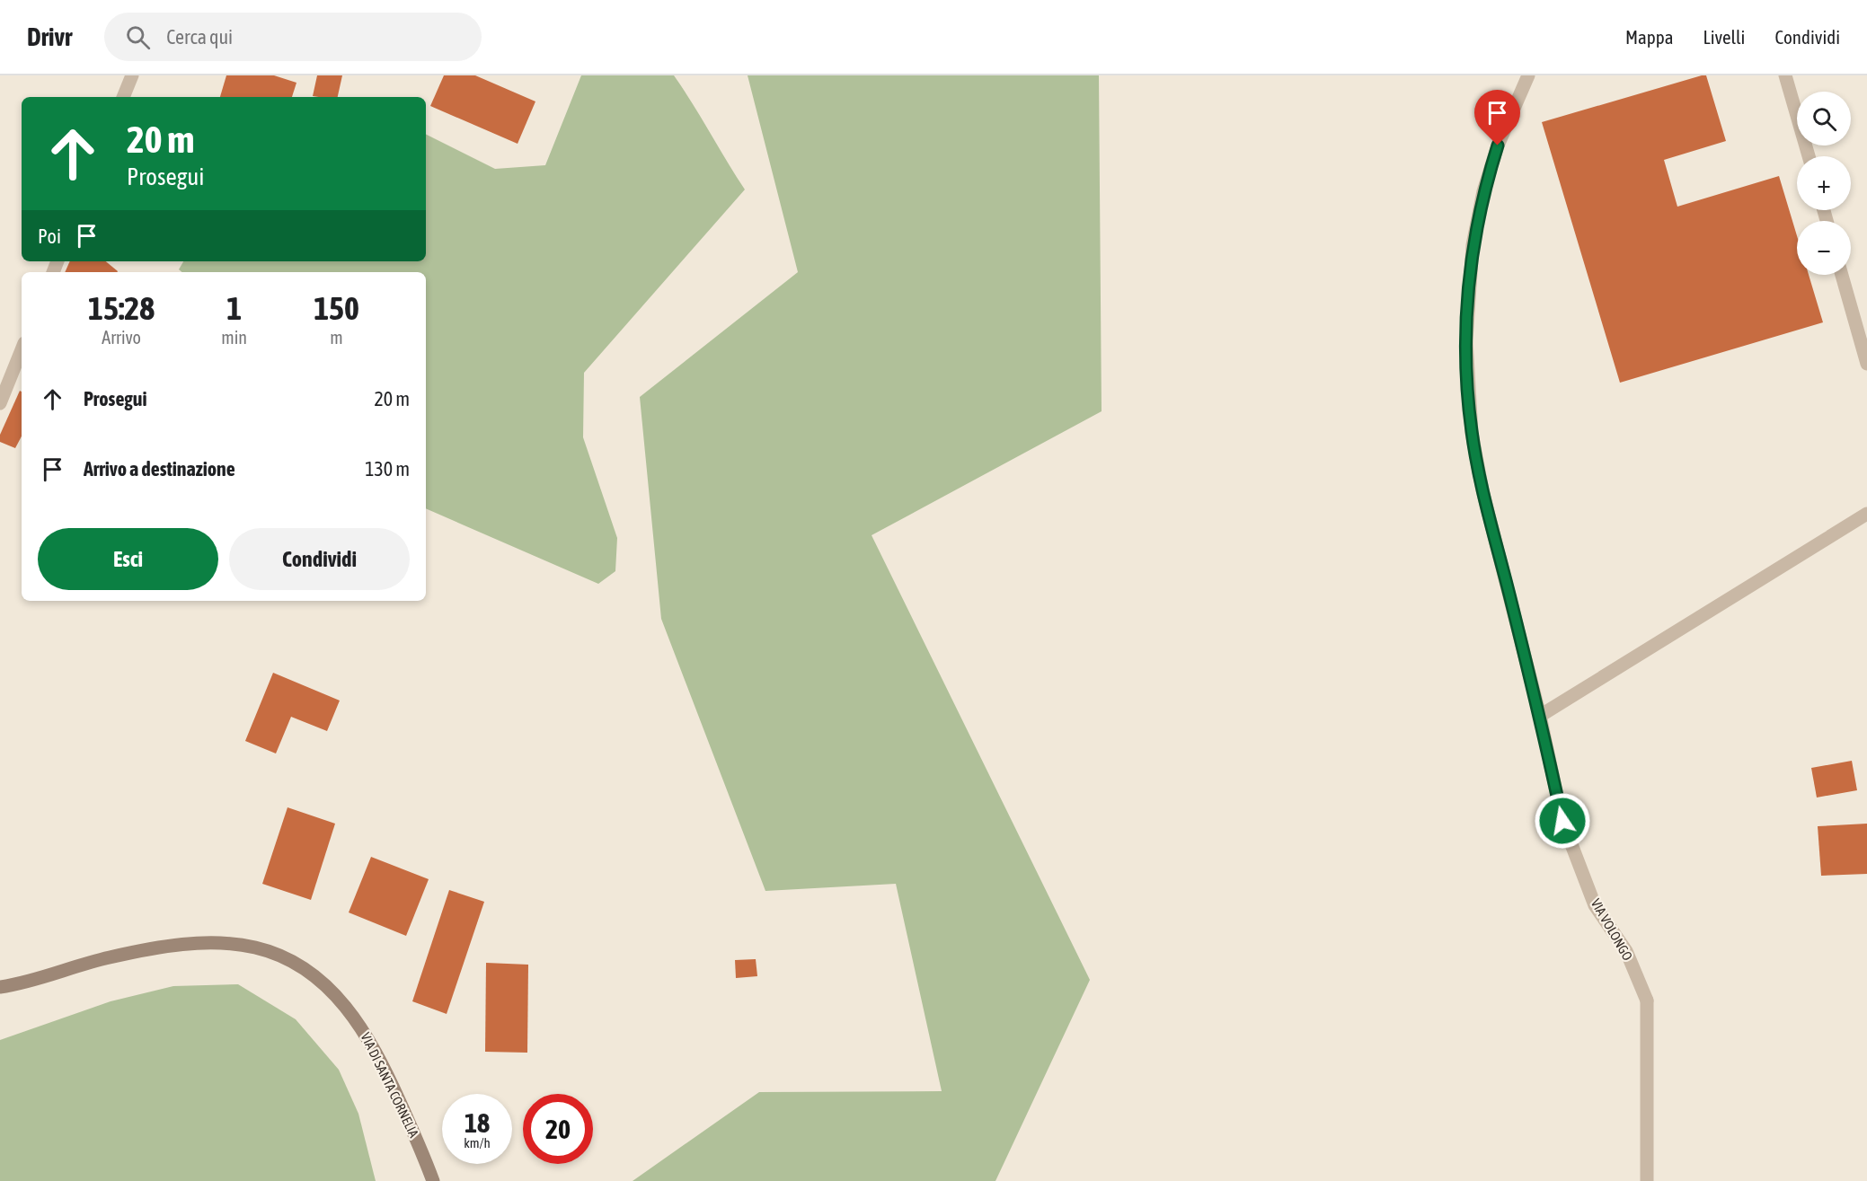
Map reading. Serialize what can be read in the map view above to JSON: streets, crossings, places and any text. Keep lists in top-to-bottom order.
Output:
{
  "streets": {
    "street": ["VIA VOLONGO", "VIA DI SANTA CORNELIA"]
  },
  "page": {
    "header": "Drivr",
    "search": "Cerca qui",
    "nav": ["Mappa", "Livelli", "Condividi"],
    "map_buttons": ["+", "−"],
    "turn": ["20 m", "Prosegui"],
    "then": "Poi",
    "eta": [
      "15:28",
      "Arrivo",
      "1",
      "min",
      "150",
      "m"
    ],
    "list": [
      {
        "name": "Prosegui",
        "value": "20 m"
      },
      {
        "name": "Arrivo a destinazione",
        "value": "130 m"
      }
    ],
    "buttons": ["Esci", "Condividi"],
    "speed": "18 km/h",
    "limit": "20"
  }
}
